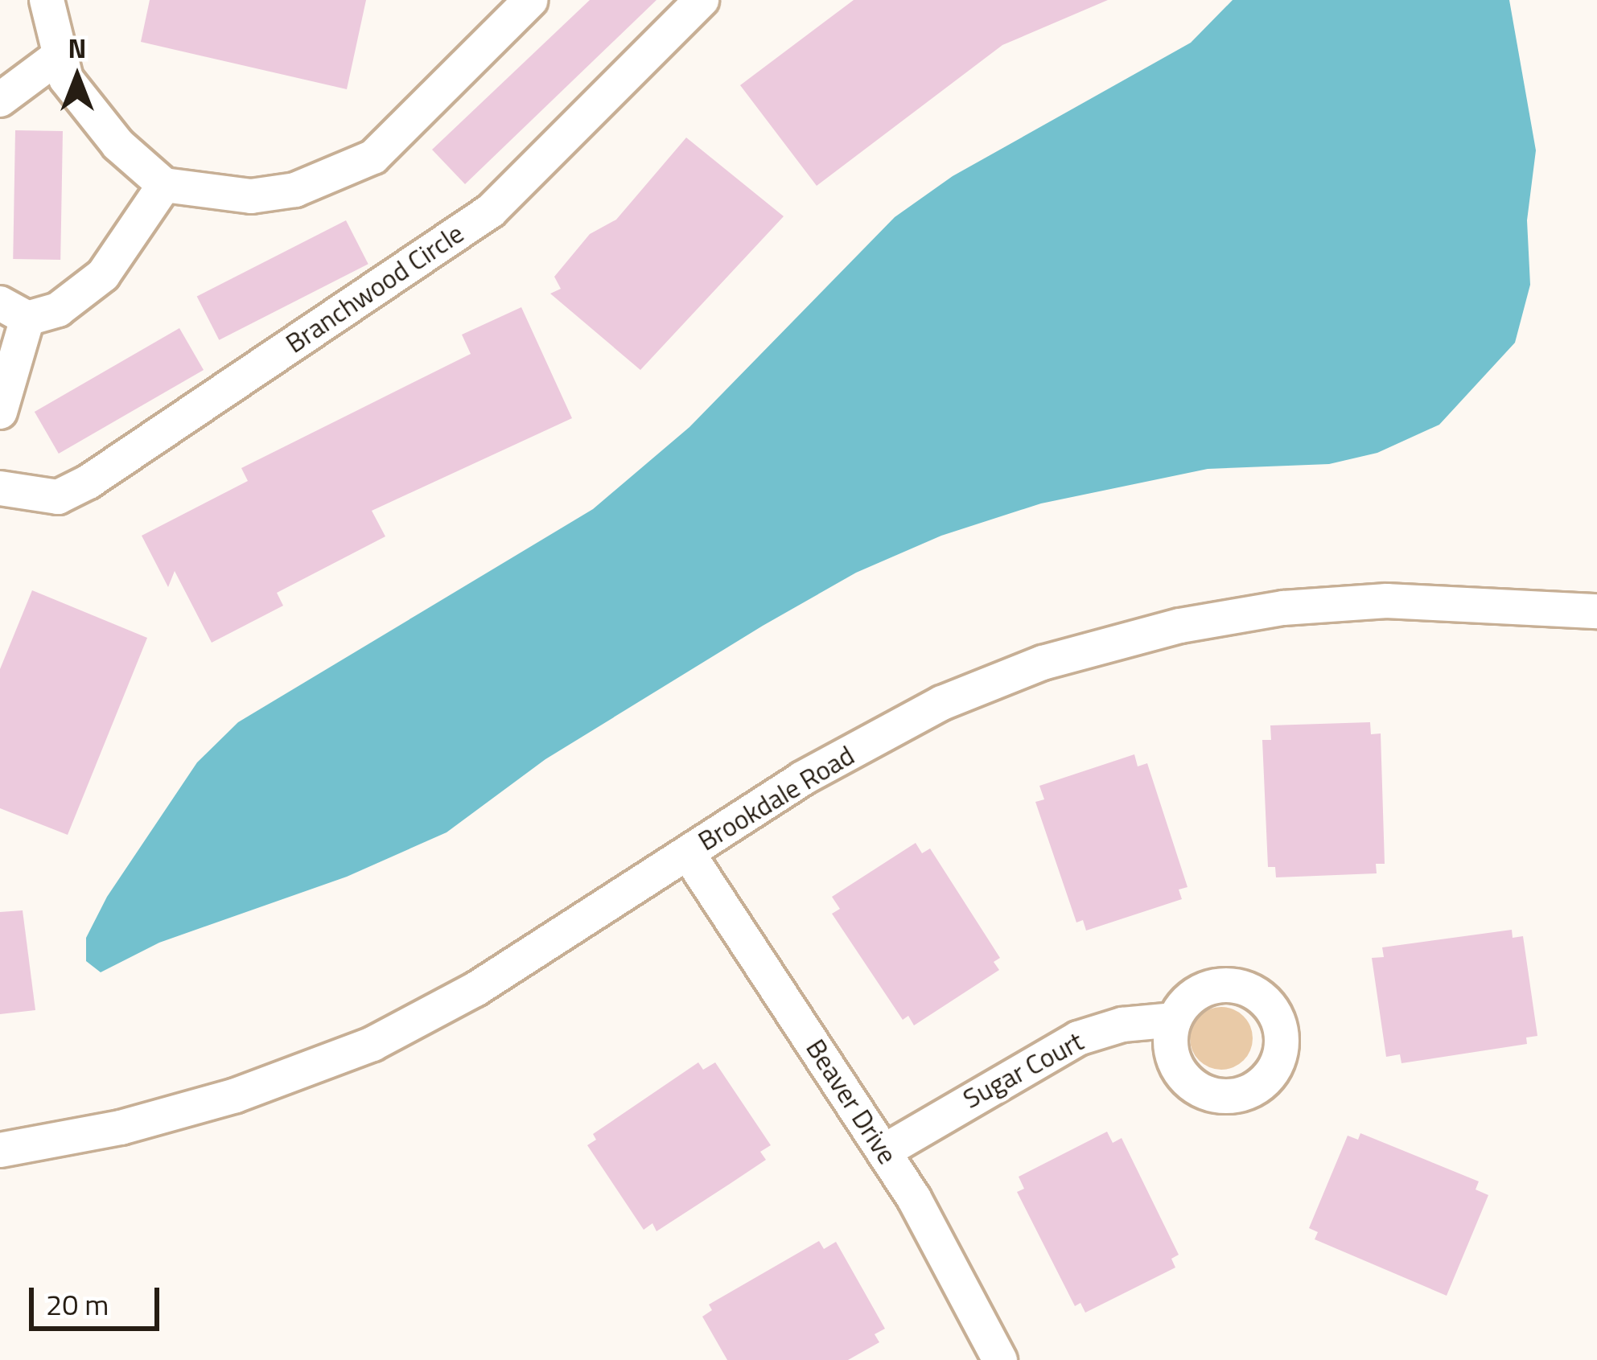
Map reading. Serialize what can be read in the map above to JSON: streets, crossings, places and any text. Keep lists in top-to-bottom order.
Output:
{
  "streets": {
    "street": [
      "Branchwood Circle",
      "Brookdale Road",
      "Sugar Court",
      "Beaver Drive"
    ]
  },
  "crossings": [
    ["Brookdale Road", "Beaver Drive"],
    ["Sugar Court", "Beaver Drive"]
  ],
  "scale_bar": "20 m",
  "north": "top"
}
